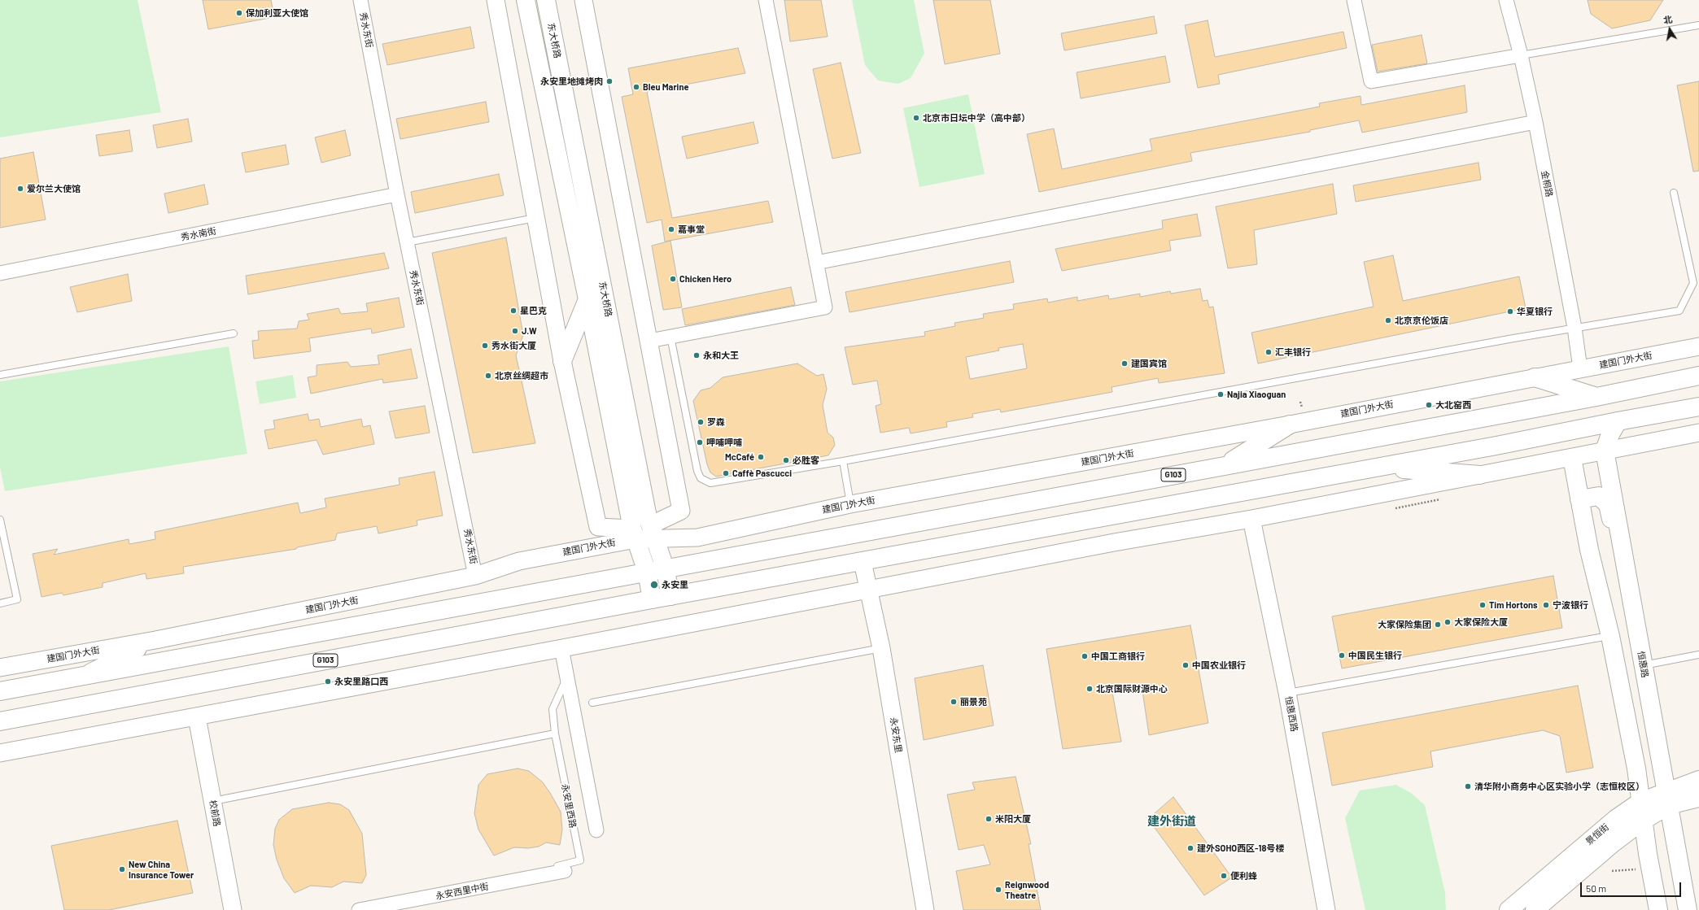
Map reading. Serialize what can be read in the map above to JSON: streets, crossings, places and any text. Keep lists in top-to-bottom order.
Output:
{
  "streets": {
    "main road": [
      "东大桥路",
      "G103",
      "恒惠路",
      "景恒街"
    ],
    "street": [
      "秀水东街",
      "金桐路",
      "秀水南街",
      "建国门外大街",
      "恒惠西路",
      "永安东里",
      "校前路",
      "永安西里中街"
    ],
    "lane": ["永安里西路"]
  },
  "crossings": [
    ["秀水东街", "秀水南街"],
    ["秀水东街", "建国门外大街"],
    ["东大桥路", "建国门外大街"],
    ["东大桥路", "G103"],
    ["金桐路", "建国门外大街"],
    ["恒惠路", "景恒街"],
    ["永安里西路", "永安西里中街"]
  ],
  "districts": ["建外街道"],
  "places": [
    "保加利亚大使馆",
    "永安里地摊烤肉",
    "Bleu Marine",
    "北京市日坛中学（高中部）",
    "爱尔兰大使馆",
    "嘉事堂",
    "Chicken Hero",
    "星巴克",
    "华夏银行",
    "北京京伦饭店",
    "J.W",
    "秀水街大厦",
    "汇丰银行",
    "永和大王",
    "建国宾馆",
    "北京丝绸超市",
    "Najia Xiaoguan",
    "大北窑西",
    "罗森",
    "呷哺呷哺",
    "McCafé",
    "必胜客",
    "Caffè Pascucci",
    "永安里",
    "Tim Hortons",
    "宁波银行",
    "大家保险大厦",
    "大家保险集团",
    "中国民生银行",
    "中国工商银行",
    "中国农业银行",
    "永安里路口西",
    "北京国际财源中心",
    "丽景苑",
    "清华附小商务中心区实验小学（志恒校区）",
    "米阳大厦",
    "建外SOHO西区-18号楼",
    "New China Insurance Tower",
    "便利蜂",
    "Reignwood Theatre"
  ],
  "scale_bar": "50 m",
  "north": "top"
}
